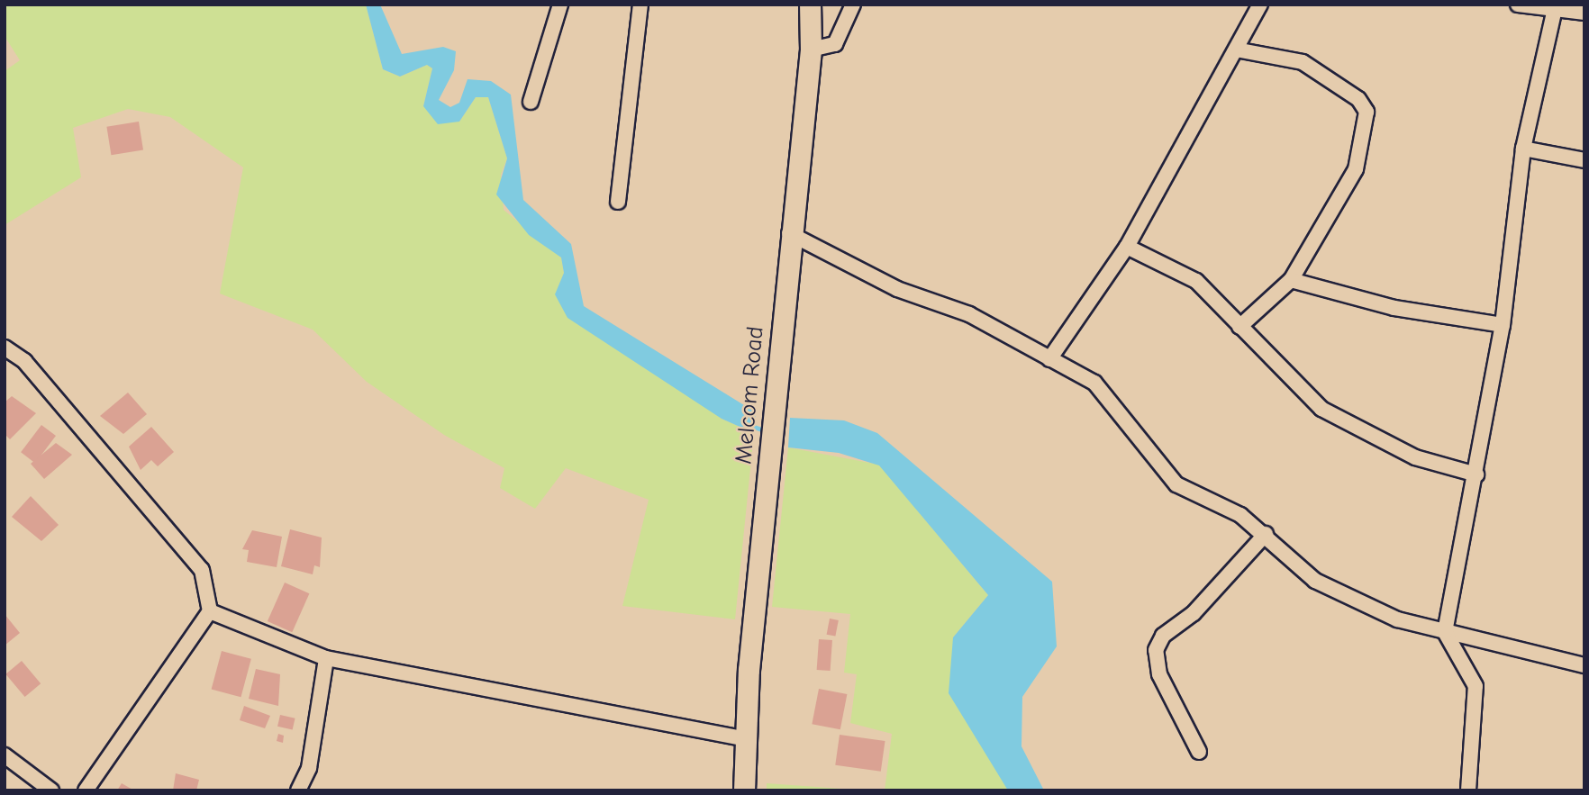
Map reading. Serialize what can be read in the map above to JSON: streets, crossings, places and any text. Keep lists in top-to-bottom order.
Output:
{
  "streets": {
    "main road": ["Melcom Road"]
  }
}
